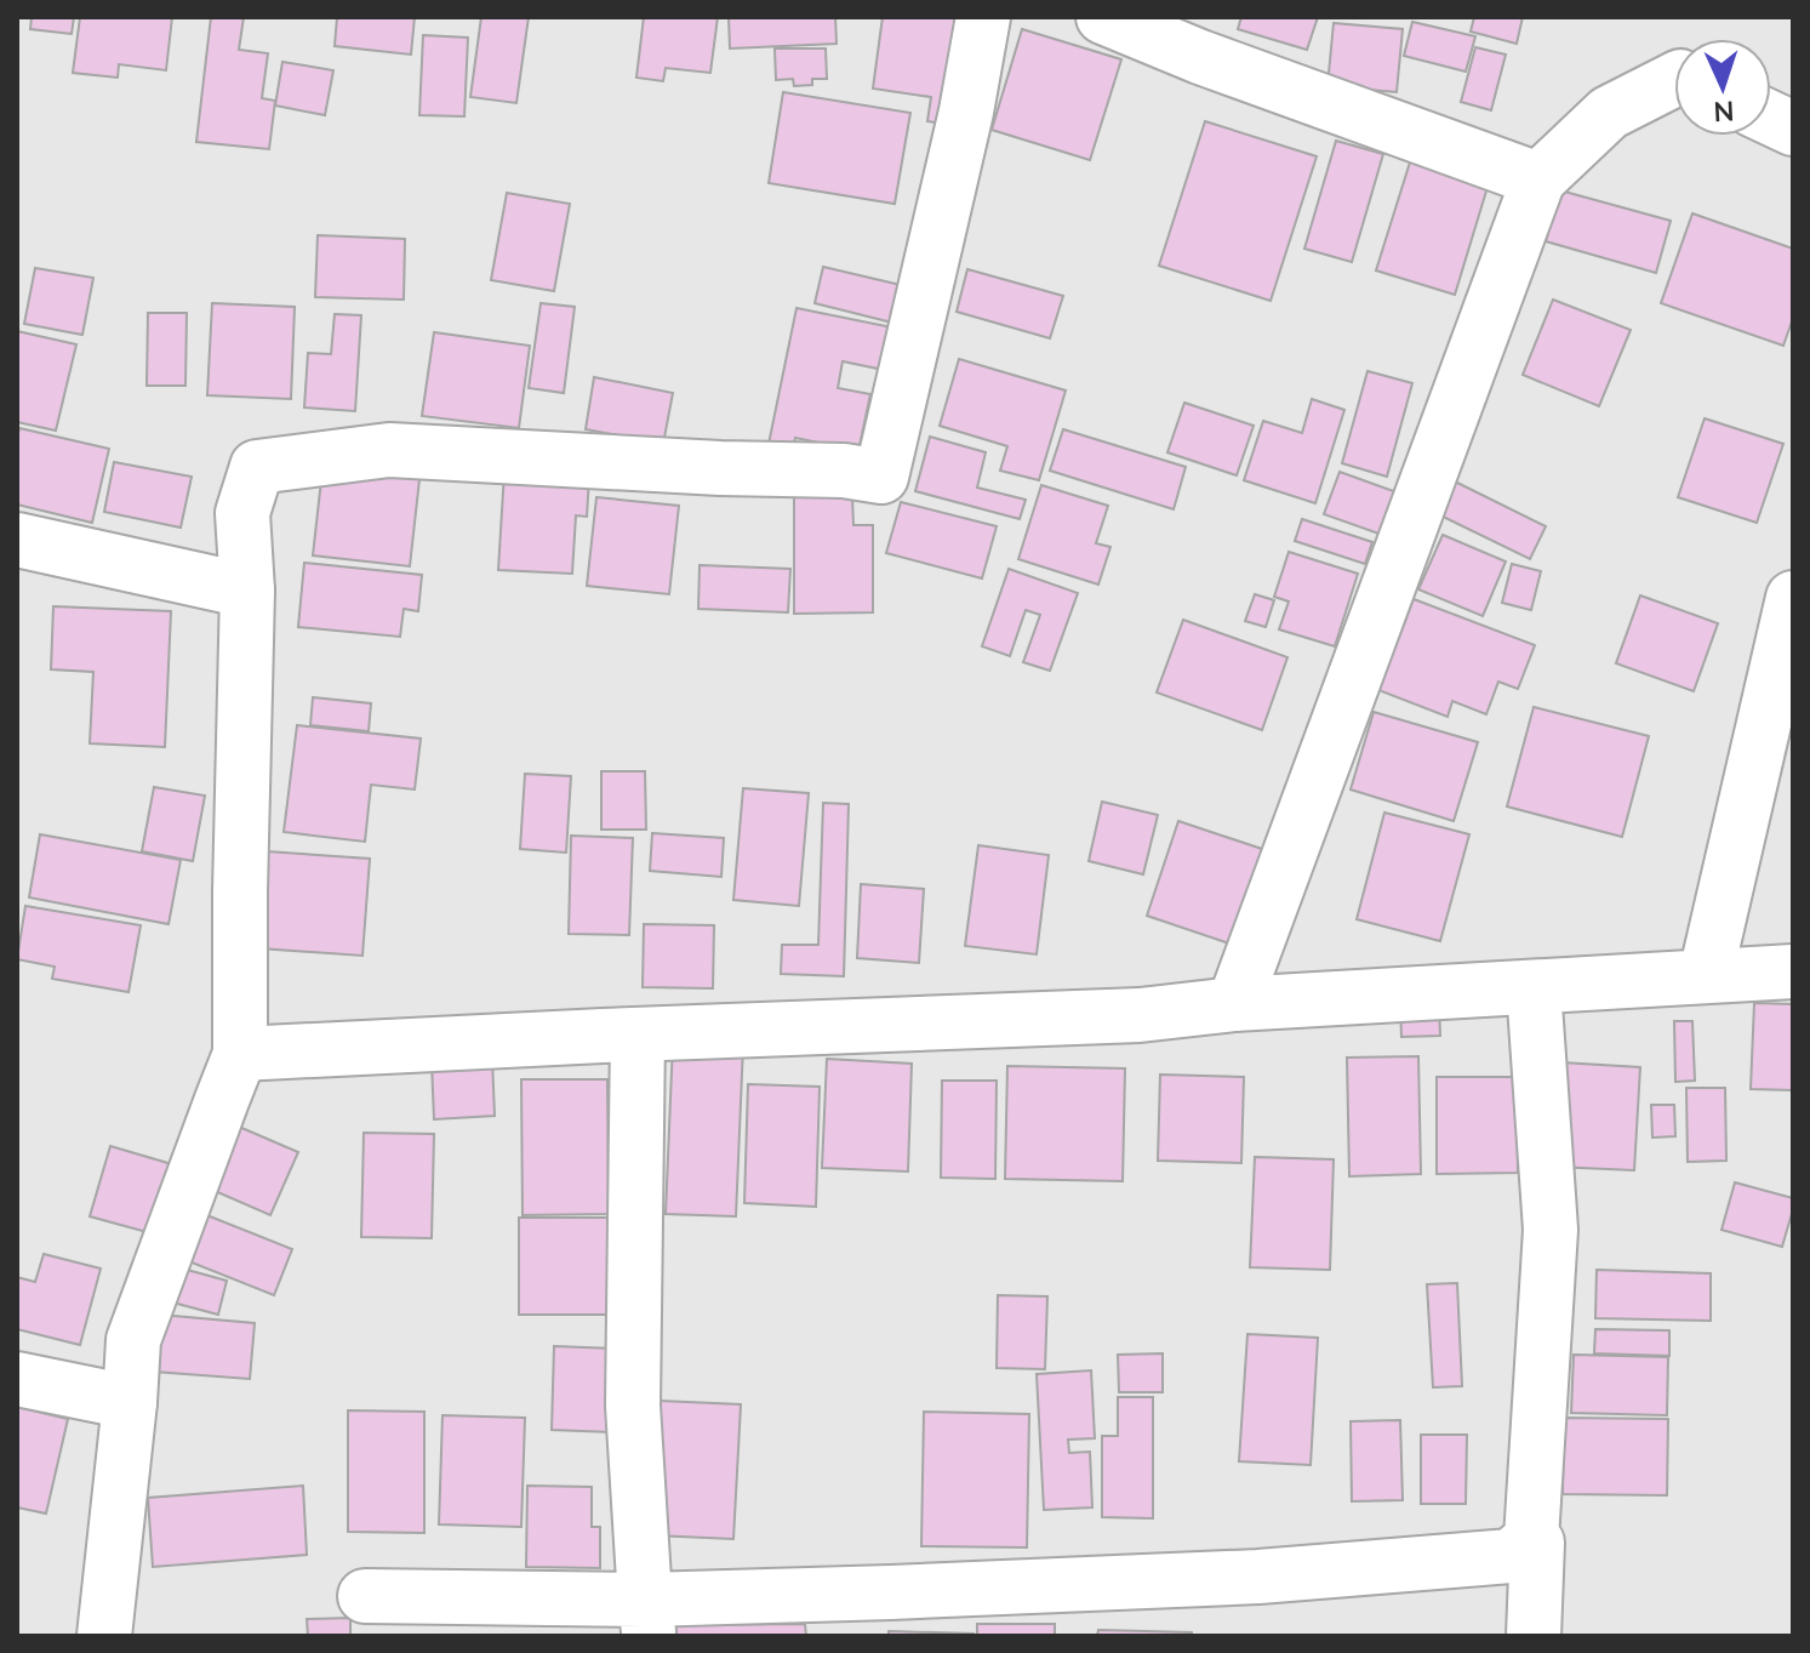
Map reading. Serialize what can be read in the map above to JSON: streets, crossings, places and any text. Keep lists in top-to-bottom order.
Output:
{
  "north": "bottom"
}
